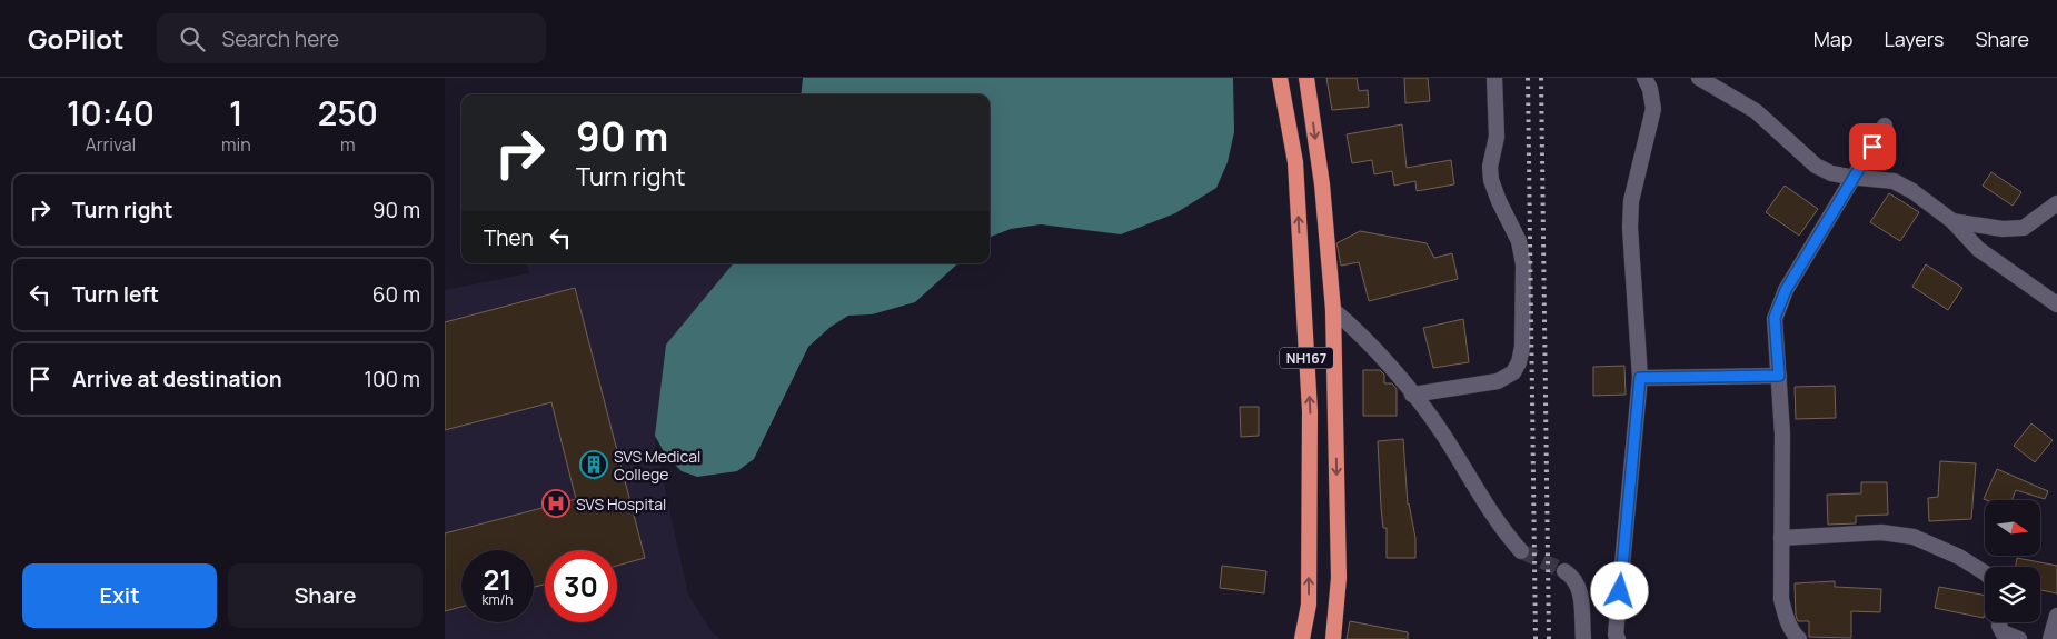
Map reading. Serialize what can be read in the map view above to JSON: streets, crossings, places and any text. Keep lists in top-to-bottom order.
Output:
{
  "streets": {
    "highway": ["NH167"]
  },
  "places": {
    "building": ["SVS Medical College"],
    "hospital": ["SVS Hospital"]
  },
  "north": "right",
  "page": {
    "header": "GoPilot",
    "search": "Search here",
    "nav": ["Map", "Layers", "Share"],
    "eta": [
      "10:40",
      "Arrival",
      "1",
      "min",
      "250",
      "m"
    ],
    "turn": ["90 m", "Turn right"],
    "list": [
      {
        "name": "Turn right",
        "value": "90 m"
      },
      {
        "name": "Turn left",
        "value": "60 m"
      },
      {
        "name": "Arrive at destination",
        "value": "100 m"
      }
    ],
    "then": "Then",
    "speed": "21 km/h",
    "limit": "30",
    "buttons": ["Exit", "Share"]
  }
}
